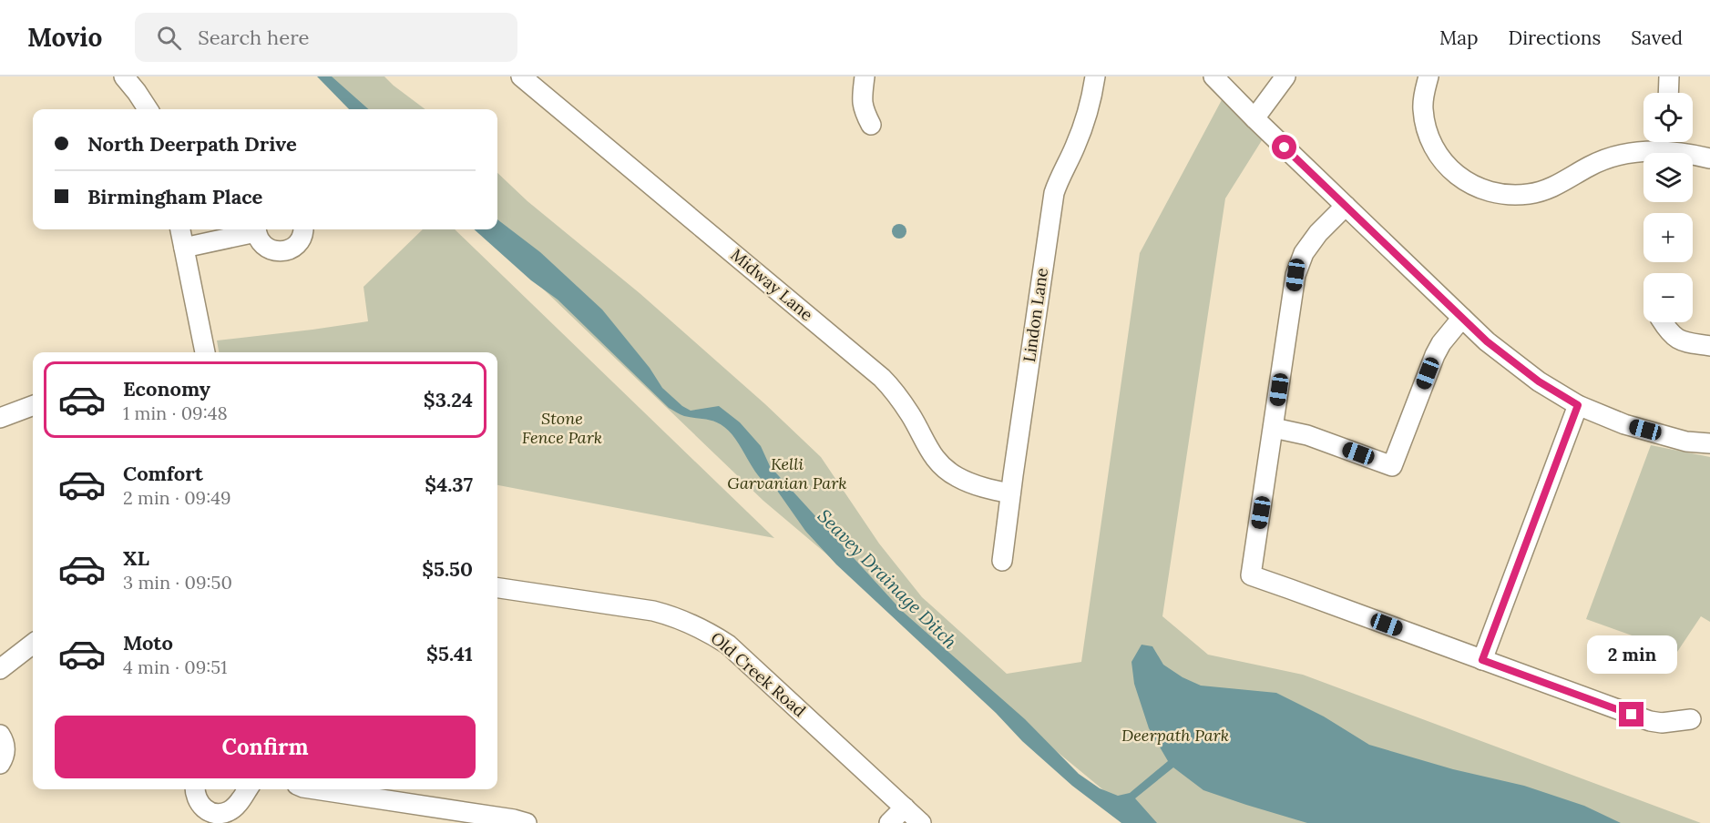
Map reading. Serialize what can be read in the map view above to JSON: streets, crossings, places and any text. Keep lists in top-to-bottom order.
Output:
{
  "streets": {
    "street": ["Midway Lane", "Lindon Lane", "Old Creek Road"]
  },
  "crossings": [
    ["Midway Lane", "Lindon Lane"]
  ],
  "water": ["Seavey Drainage Ditch"],
  "parks": ["Stone Fence Park", "Kelli Garvanian Park", "Deerpath Park"],
  "page": {
    "header": "Movio",
    "search": "Search here",
    "nav": ["Map", "Directions", "Saved"],
    "map_buttons": ["+", "−"],
    "banner": ["North Deerpath Drive", "Birmingham Place"],
    "list": [
      {
        "name": "Economy",
        "note": "1 min · 09:48",
        "value": "$3.24"
      },
      {
        "name": "Comfort",
        "note": "2 min · 09:49",
        "value": "$4.37"
      },
      {
        "name": "XL",
        "note": "3 min · 09:50",
        "value": "$5.50"
      },
      {
        "name": "Moto",
        "note": "4 min · 09:51",
        "value": "$5.41"
      }
    ],
    "bubble": "2 min",
    "buttons": "Confirm"
  }
}
